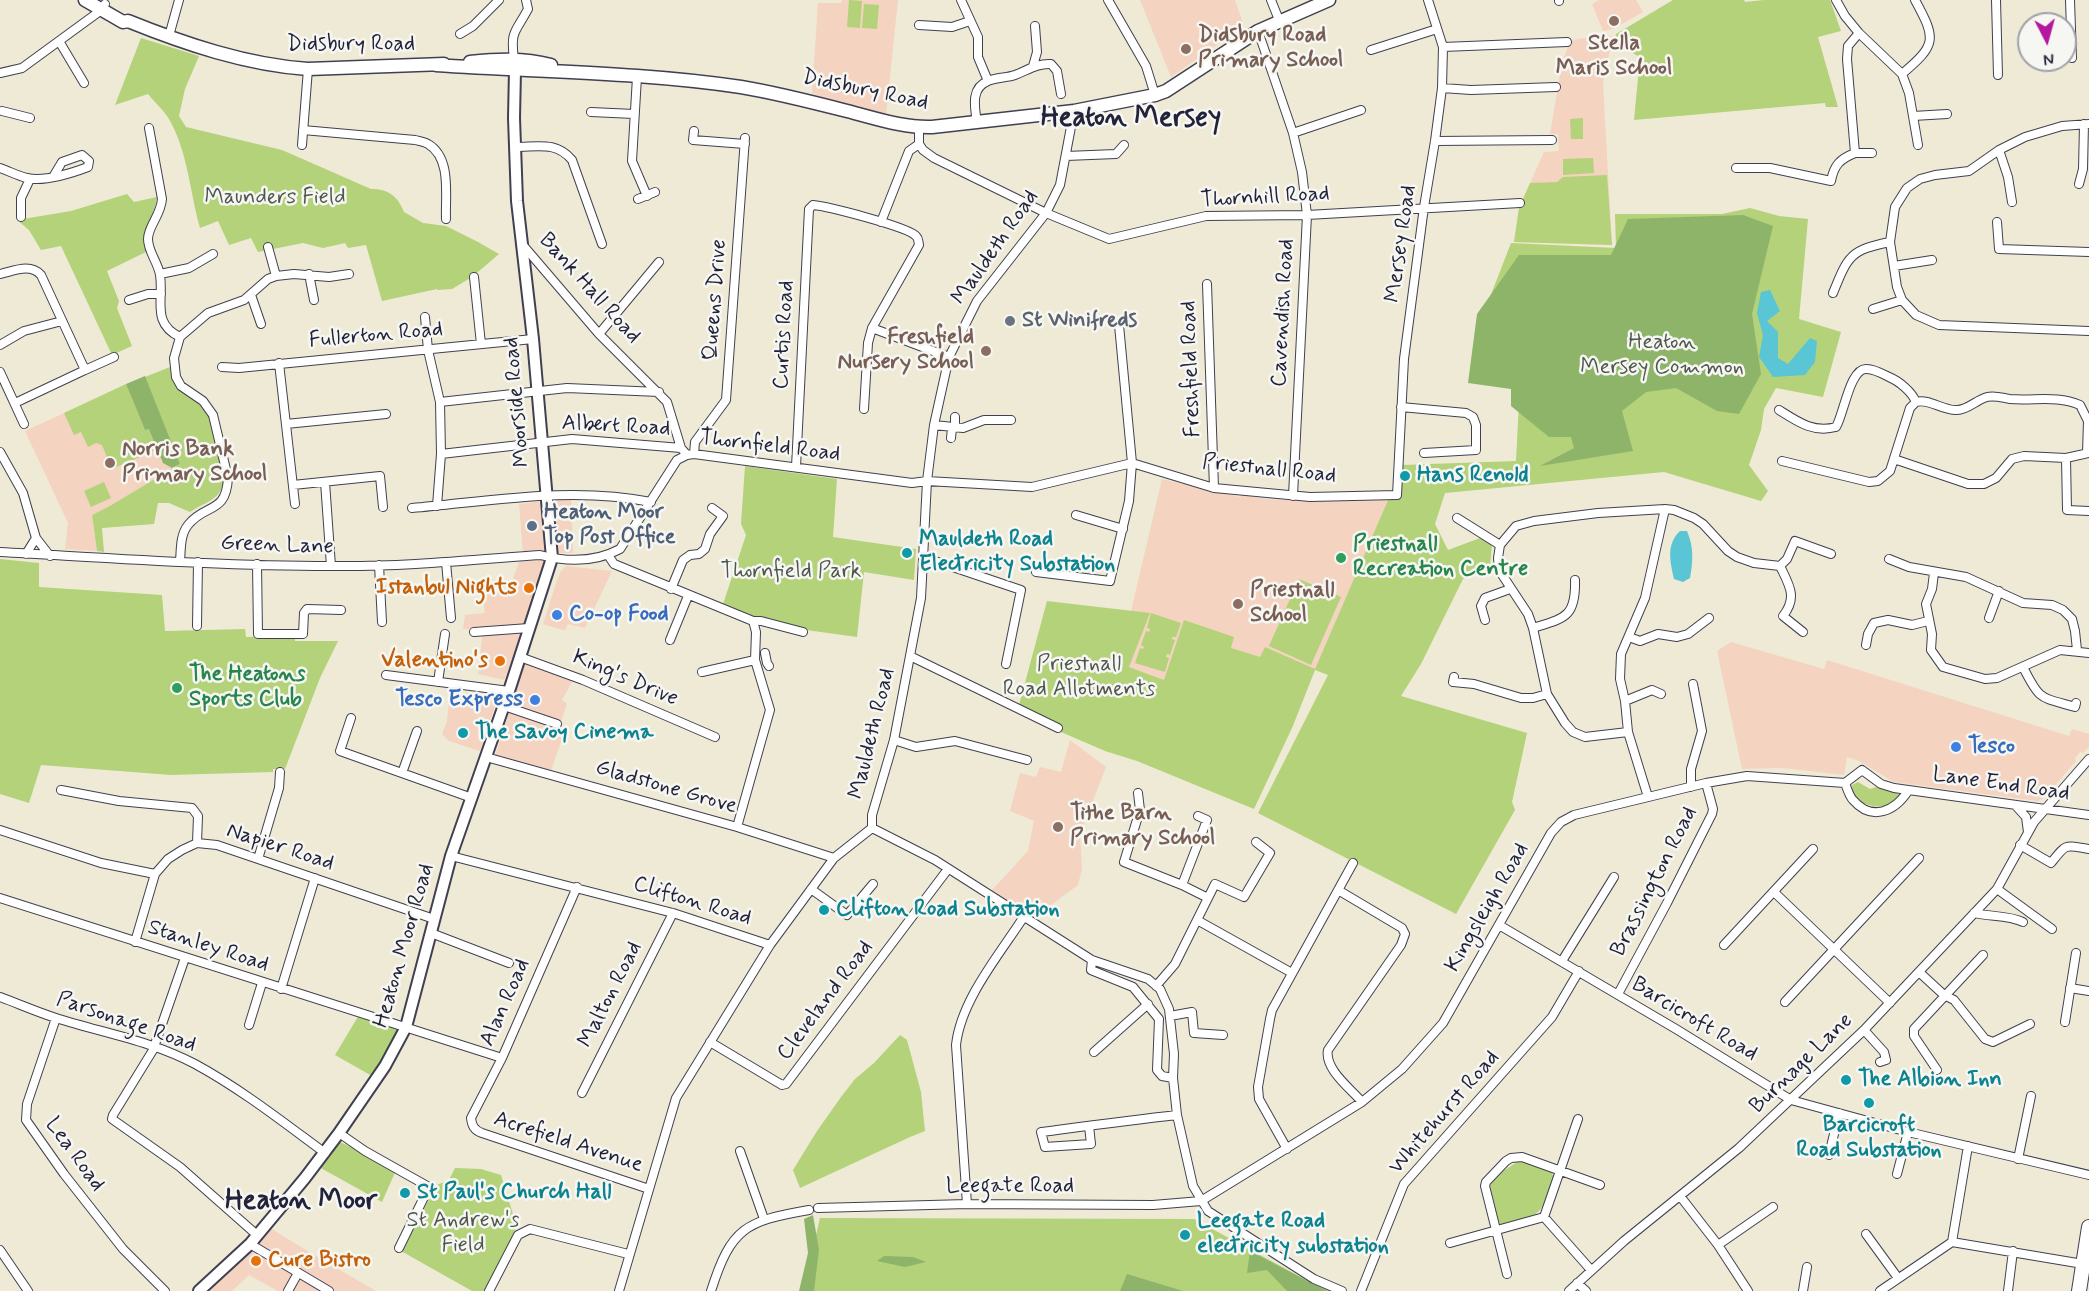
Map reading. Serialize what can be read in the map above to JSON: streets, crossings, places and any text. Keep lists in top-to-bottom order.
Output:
{
  "streets": {
    "main road": [
      "Didsbury Road",
      "Bank Hall Road",
      "Moorside Road",
      "Heaton Moor Road"
    ],
    "street": [
      "Thornhill Road",
      "Mersey Road",
      "Mauldeth Road",
      "Queens Drive",
      "Cavendish Road",
      "Curtis Road",
      "Fullerton Road",
      "Freshfield Road",
      "Albert Road",
      "Thornfield Road",
      "Priestnall Road",
      "Green Lane",
      "King's Drive",
      "Lane End Road",
      "Gladstone Grove",
      "Napier Road",
      "Brassington Road",
      "Clifton Road",
      "Kingsleigh Road",
      "Stanley Road",
      "Malton Road",
      "Cleveland Road",
      "Alan Road",
      "Barcicroft Road",
      "Parsonage Road",
      "Burnage Lane",
      "Whitehurst Road",
      "Acrefield Avenue",
      "Lea Road",
      "Leegate Road"
    ]
  },
  "crossings": [
    ["Didsbury Road", "Mauldeth Road"],
    ["Didsbury Road", "Bank Hall Road"],
    ["Didsbury Road", "Cavendish Road"],
    ["Thornhill Road", "Mersey Road"],
    ["Thornhill Road", "Mauldeth Road"],
    ["Thornhill Road", "Cavendish Road"],
    ["Mersey Road", "Priestnall Road"],
    ["Mauldeth Road", "Thornfield Road"],
    ["Mauldeth Road", "Clifton Road"],
    ["Mauldeth Road", "Cleveland Road"],
    ["Bank Hall Road", "Queens Drive"],
    ["Bank Hall Road", "Moorside Road"],
    ["Bank Hall Road", "Albert Road"],
    ["Bank Hall Road", "Thornfield Road"],
    ["Queens Drive", "Albert Road"],
    ["Queens Drive", "Thornfield Road"],
    ["Cavendish Road", "Priestnall Road"],
    ["Curtis Road", "Thornfield Road"],
    ["Fullerton Road", "Moorside Road"],
    ["Freshfield Road", "Priestnall Road"],
    ["Moorside Road", "Albert Road"],
    ["Moorside Road", "Green Lane"],
    ["Moorside Road", "Heaton Moor Road"],
    ["Albert Road", "Thornfield Road"],
    ["Green Lane", "Heaton Moor Road"],
    ["King's Drive", "Heaton Moor Road"],
    ["Lane End Road", "Kingsleigh Road"],
    ["Lane End Road", "Burnage Lane"],
    ["Gladstone Grove", "Clifton Road"],
    ["Gladstone Grove", "Heaton Moor Road"],
    ["Napier Road", "Heaton Moor Road"],
    ["Brassington Road", "Kingsleigh Road"],
    ["Brassington Road", "Barcicroft Road"],
    ["Clifton Road", "Heaton Moor Road"],
    ["Clifton Road", "Malton Road"],
    ["Clifton Road", "Alan Road"],
    ["Kingsleigh Road", "Barcicroft Road"],
    ["Kingsleigh Road", "Leegate Road"],
    ["Heaton Moor Road", "Stanley Road"],
    ["Heaton Moor Road", "Parsonage Road"],
    ["Stanley Road", "Alan Road"],
    ["Alan Road", "Acrefield Avenue"],
    ["Barcicroft Road", "Burnage Lane"],
    ["Barcicroft Road", "Whitehurst Road"],
    ["Parsonage Road", "Lea Road"]
  ],
  "districts": ["Heaton Mersey", "Heaton Moor"],
  "parks": [
    "Maunders Field",
    "Heaton Mersey Common",
    "Thornfield Park",
    "Priestnall Road Allotments",
    "St Andrew's Field"
  ],
  "places": [
    "Stella Maris School",
    "Didsbury Road Primary School",
    "St Winifreds",
    "Freshfield Nursery School",
    "Norris Bank Primary School",
    "Hans Renold",
    "Heaton Moor Top Post Office",
    "Mauldeth Road Electricity Substation",
    "Priestnall Recreation Centre",
    "Istanbul Nights",
    "Priestnall School",
    "Co-op Food",
    "Valentino's",
    "The Heatons Sports Club",
    "Tesco Express",
    "The Savoy Cinema",
    "Tesco",
    "Tithe Barn Primary School",
    "Clifton Road Substation",
    "The Albion Inn",
    "Barcicroft Road Substation",
    "St Paul's Church Hall",
    "Leegate Road electricity substation",
    "Cure Bistro"
  ],
  "north": "bottom"
}
